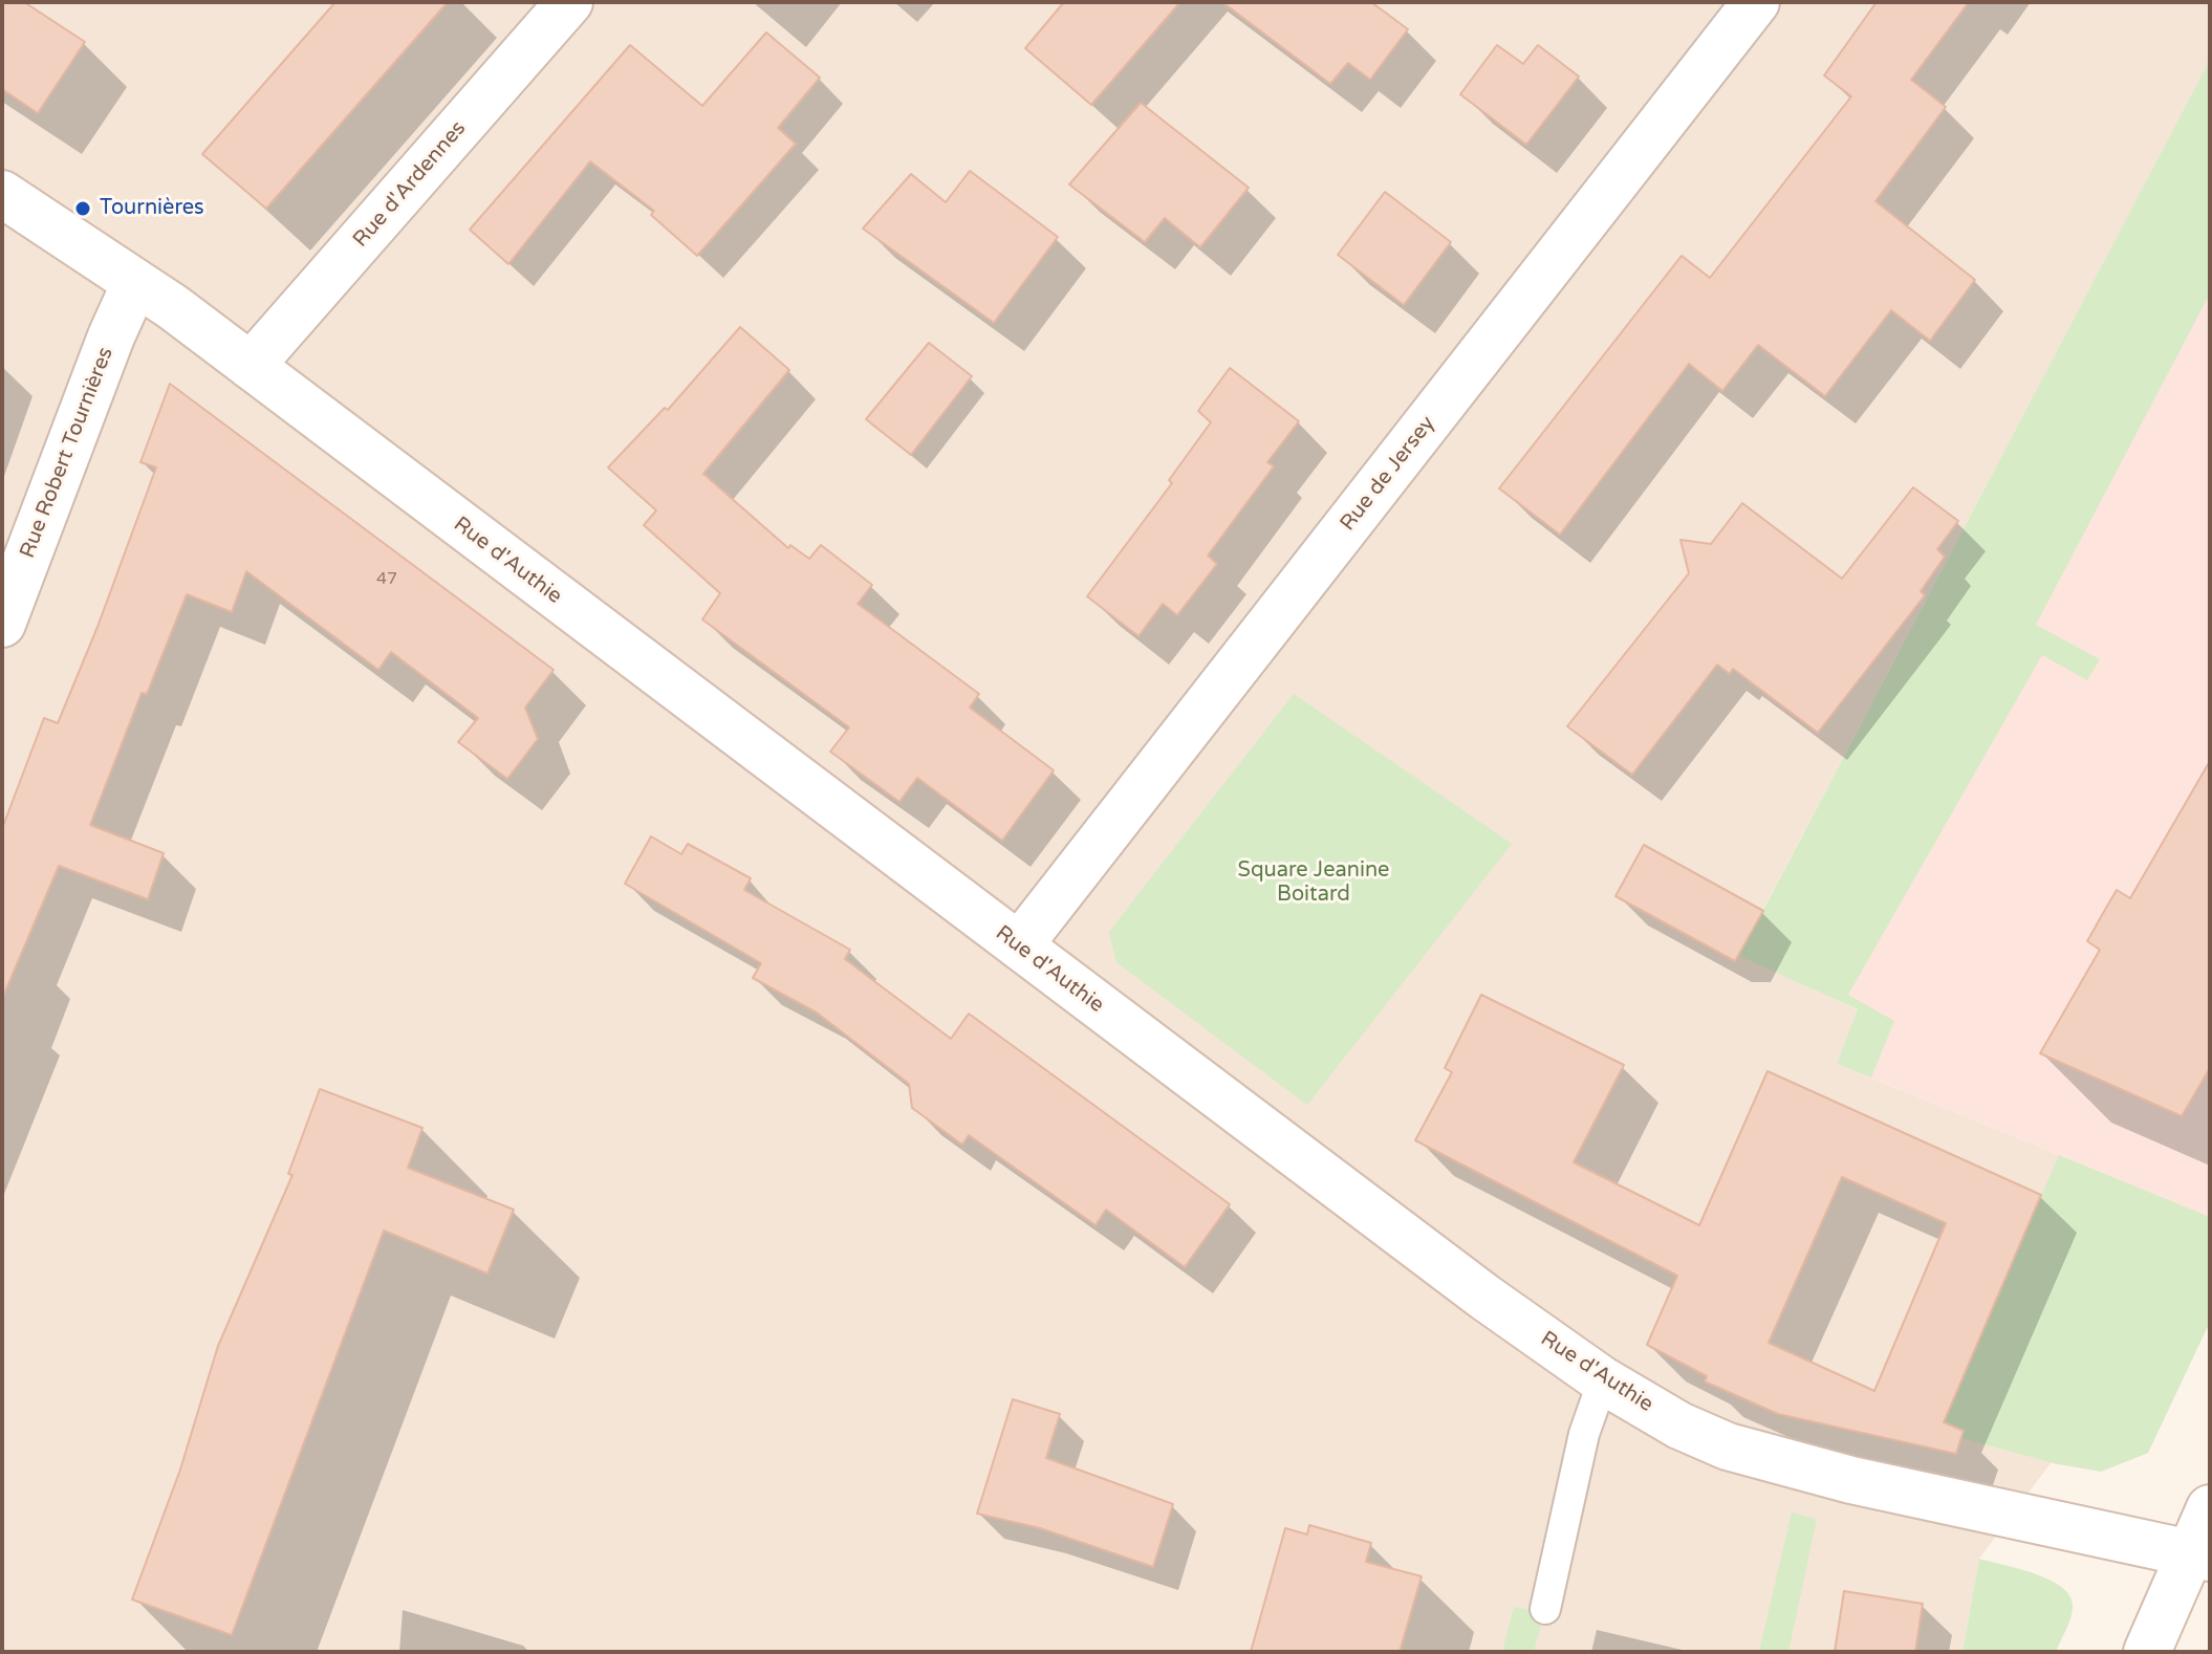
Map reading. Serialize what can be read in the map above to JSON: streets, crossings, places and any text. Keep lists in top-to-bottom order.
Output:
{
  "streets": {
    "street": [
      "Rue d'Ardennes",
      "Rue Robert Tournières",
      "Rue de Jersey",
      "Rue d'Authie"
    ]
  },
  "crossings": [
    ["Rue d'Ardennes", "Rue d'Authie"],
    ["Rue Robert Tournières", "Rue d'Authie"],
    ["Rue de Jersey", "Rue d'Authie"]
  ],
  "parks": ["Square Jeanine Boitard"],
  "places": ["Tournières"],
  "house_numbers": ["47"]
}
